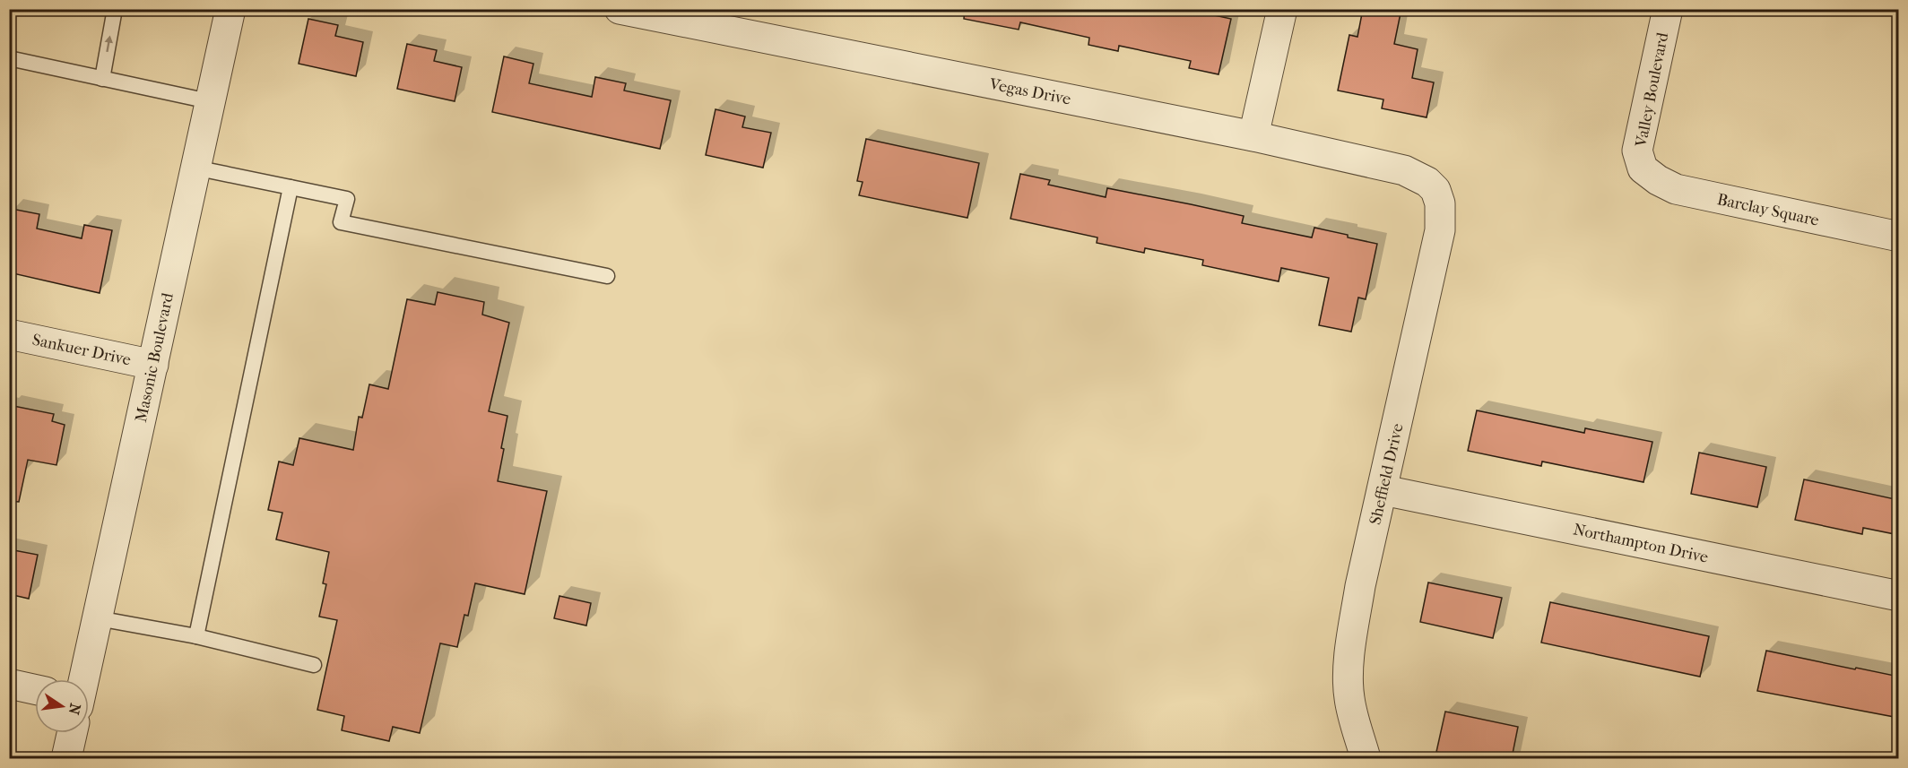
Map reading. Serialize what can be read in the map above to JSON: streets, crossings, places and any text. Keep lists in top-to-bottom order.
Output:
{
  "streets": {
    "street": [
      "Valley Boulevard",
      "Vegas Drive",
      "Barclay Square",
      "Sankuer Drive",
      "Masonic Boulevard",
      "Sheffield Drive",
      "Northampton Drive"
    ]
  },
  "crossings": [
    ["Valley Boulevard", "Barclay Square"],
    ["Vegas Drive", "Sheffield Drive"],
    ["Sankuer Drive", "Masonic Boulevard"],
    ["Sheffield Drive", "Northampton Drive"]
  ],
  "north": "right"
}
